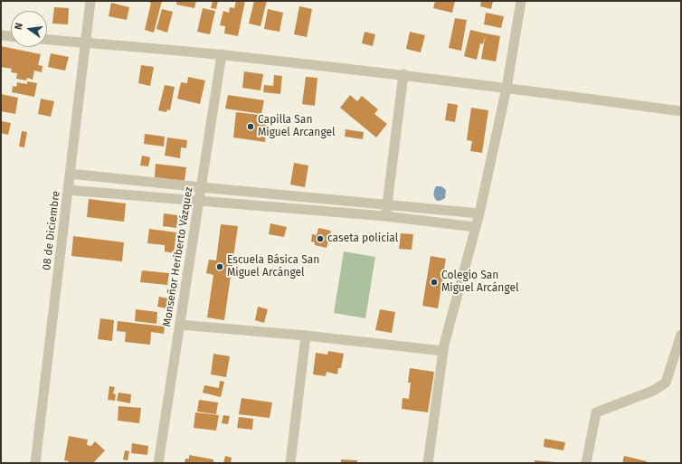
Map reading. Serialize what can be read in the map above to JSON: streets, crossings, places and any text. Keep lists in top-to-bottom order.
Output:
{
  "streets": {
    "street": ["08 de Diciembre", "Monseñor Heriberto Vázquez"]
  },
  "places": [
    "Capilla San Miguel Arcangel",
    "caseta policial",
    "Escuela Básica San Miguel Arcángel",
    "Colegio San Miguel Arcángel"
  ],
  "north": "left"
}
